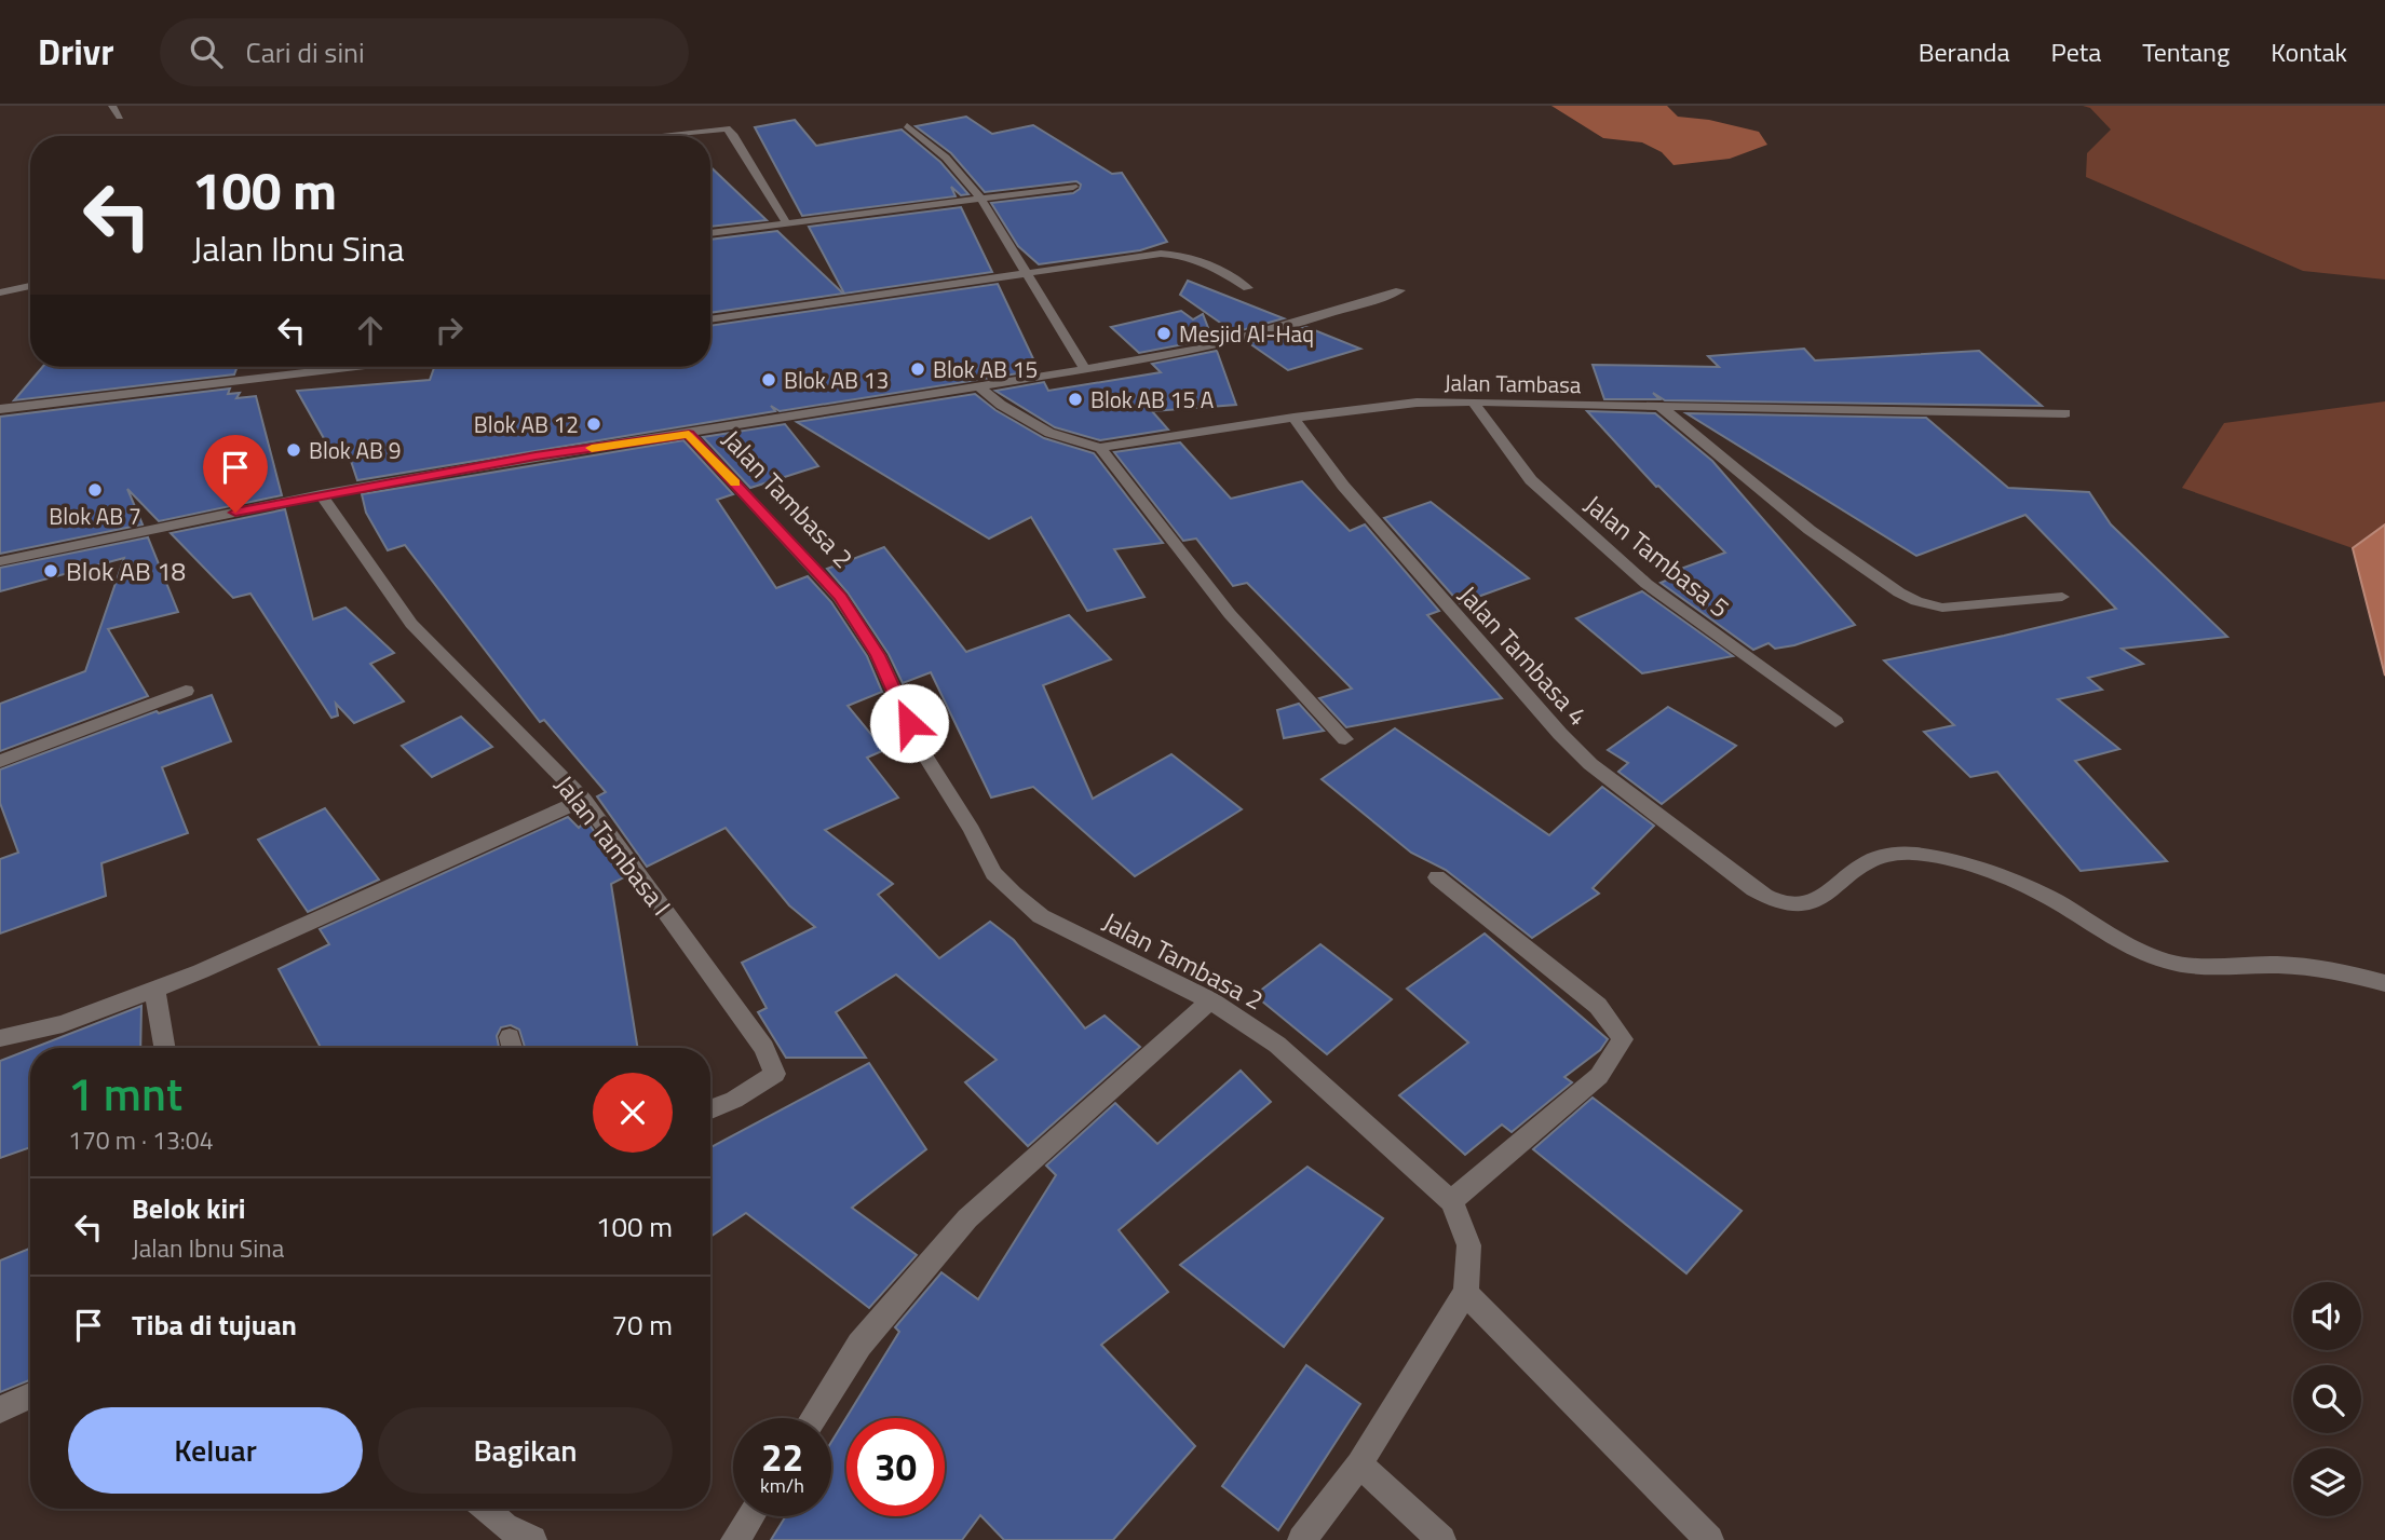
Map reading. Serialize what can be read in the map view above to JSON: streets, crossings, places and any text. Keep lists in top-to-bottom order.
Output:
{
  "streets": {
    "street": [
      "Jalan Tambasa",
      "Jalan Tambasa 2",
      "Jalan Tambasa 5",
      "Jalan Tambasa 4",
      "Jalan Tambasa I"
    ]
  },
  "crossings": [
    ["Jalan Tambasa", "Jalan Tambasa 5"],
    ["Jalan Tambasa", "Jalan Tambasa 4"]
  ],
  "places": [
    "Mesjid Al-Haq",
    "Blok AB 15",
    "Blok AB 13",
    "Blok AB 15 A",
    "Blok AB 12",
    "Blok AB 9",
    "Blok AB 7",
    "Blok AB 18"
  ],
  "page": {
    "header": "Drivr",
    "search": "Cari di sini",
    "nav": [
      "Beranda",
      "Peta",
      "Tentang",
      "Kontak"
    ],
    "turn": ["100 m", "Jalan Ibnu Sina"],
    "heading": ["1 mnt", "170 m · 13:04"],
    "list": [
      {
        "name": "Belok kiri",
        "note": "Jalan Ibnu Sina",
        "value": "100 m"
      },
      {
        "name": "Tiba di tujuan",
        "value": "70 m"
      }
    ],
    "buttons": ["Keluar", "Bagikan"],
    "speed": "22 km/h",
    "limit": "30"
  }
}
